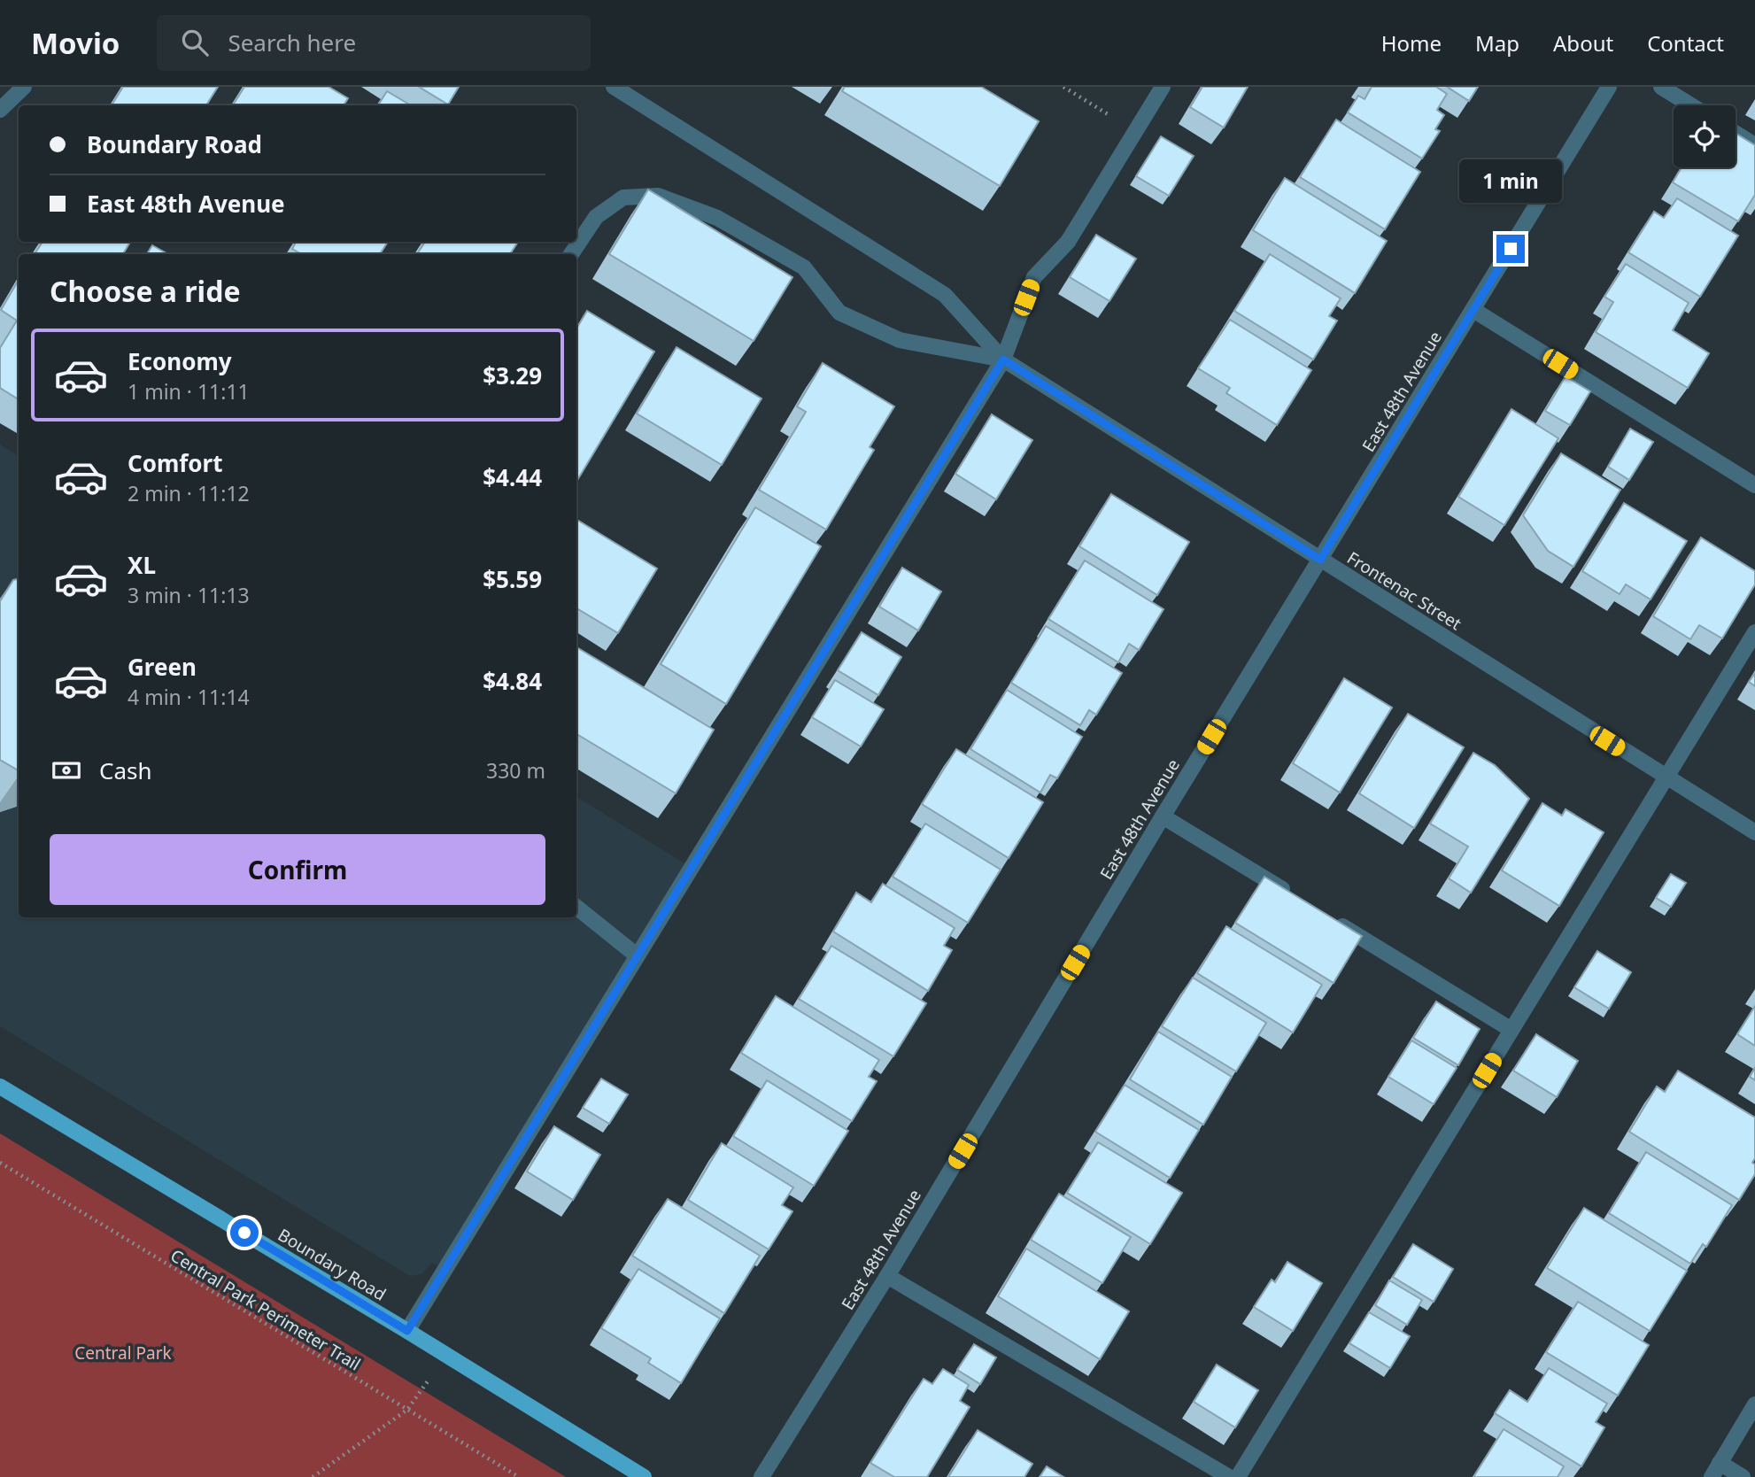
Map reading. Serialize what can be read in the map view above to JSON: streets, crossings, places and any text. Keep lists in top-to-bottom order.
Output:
{
  "streets": {
    "main road": ["Boundary Road"],
    "street": ["East 48th Avenue", "Frontenac Street"],
    "path": ["Central Park Perimeter Trail"]
  },
  "crossings": [
    ["East 48th Avenue", "Frontenac Street"]
  ],
  "parks": ["Central Park"],
  "page": {
    "header": "Movio",
    "search": "Search here",
    "nav": [
      "Home",
      "Map",
      "About",
      "Contact"
    ],
    "banner": ["Boundary Road", "East 48th Avenue"],
    "bubble": "1 min",
    "heading": "Choose a ride",
    "list": [
      {
        "name": "Economy",
        "note": "1 min · 11:11",
        "value": "$3.29"
      },
      {
        "name": "Comfort",
        "note": "2 min · 11:12",
        "value": "$4.44"
      },
      {
        "name": "XL",
        "note": "3 min · 11:13",
        "value": "$5.59"
      },
      {
        "name": "Green",
        "note": "4 min · 11:14",
        "value": "$4.84"
      }
    ],
    "pay": ["Cash", "330 m"],
    "buttons": "Confirm"
  }
}
